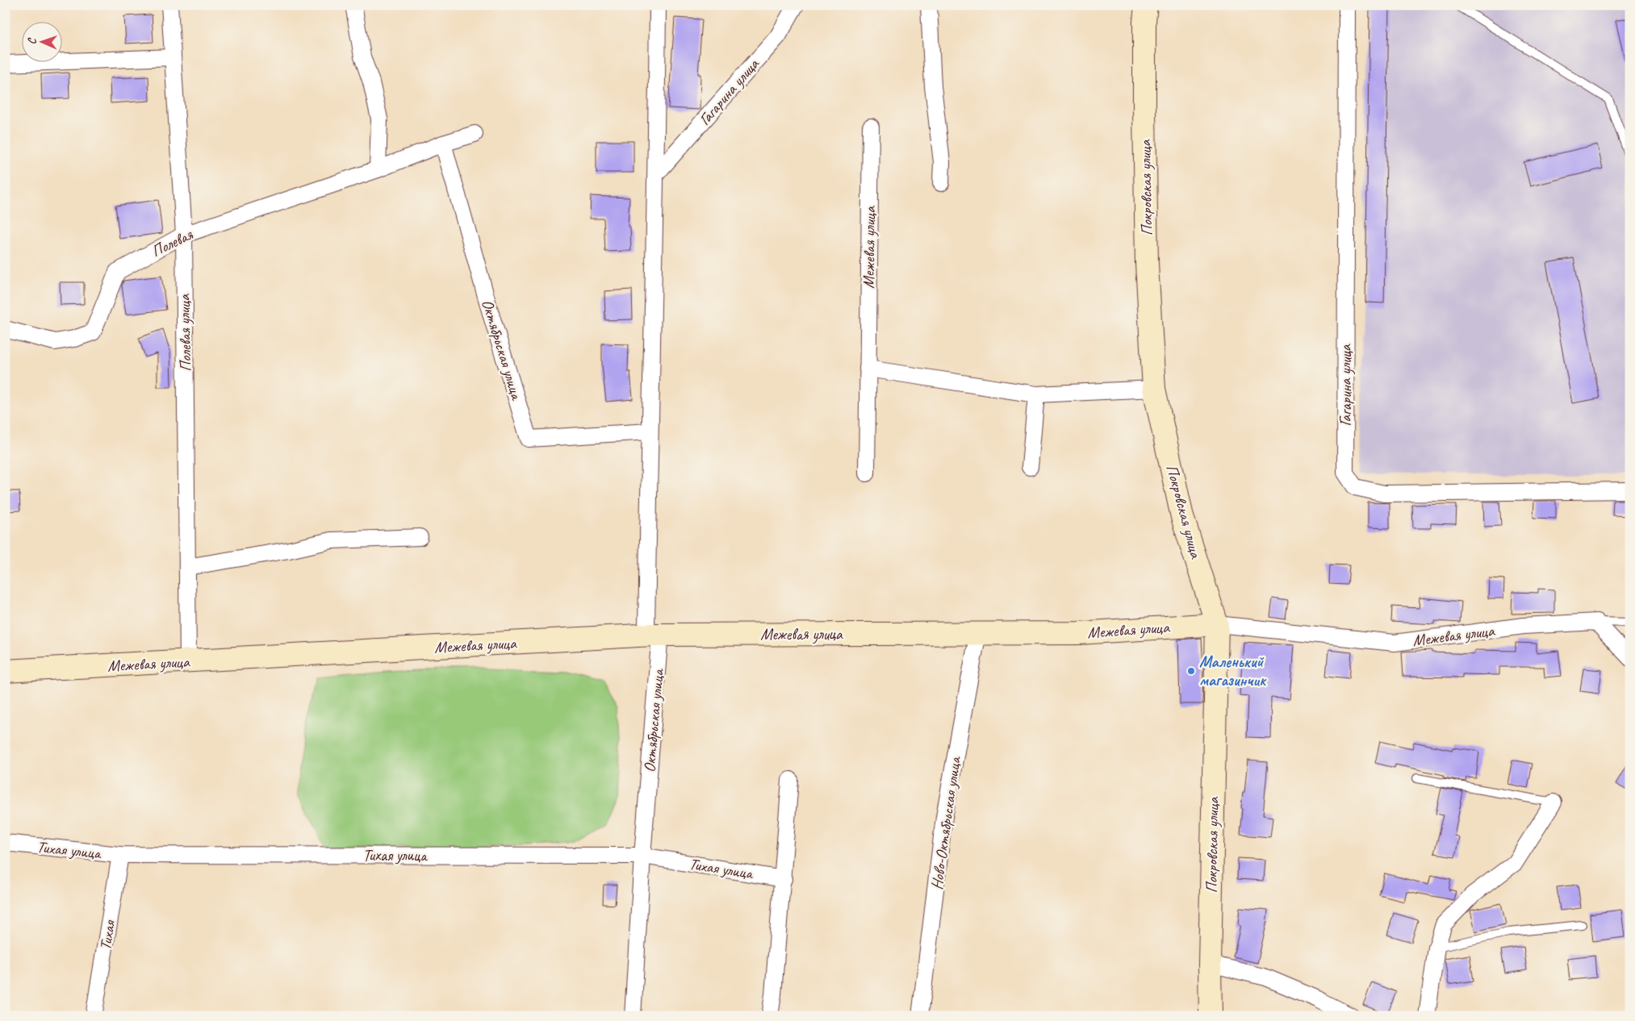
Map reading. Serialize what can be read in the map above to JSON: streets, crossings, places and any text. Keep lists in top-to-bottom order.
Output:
{
  "streets": {
    "street": [
      "Гагарина улица",
      "Покровская улица",
      "Полевая",
      "Межевая улица",
      "Полевая улица",
      "Октябрьская улица",
      "Ново-Октябрьская улица",
      "Тихая улица",
      "Тихая"
    ]
  },
  "crossings": [
    ["Гагарина улица", "Октябрьская улица"],
    ["Покровская улица", "Межевая улица"],
    ["Полевая", "Полевая улица"],
    ["Полевая", "Октябрьская улица"],
    ["Межевая улица", "Полевая улица"],
    ["Межевая улица", "Октябрьская улица"],
    ["Межевая улица", "Ново-Октябрьская улица"],
    ["Октябрьская улица", "Тихая улица"],
    ["Тихая улица", "Тихая"]
  ],
  "places": ["Маленький магазинчик"],
  "north": "left"
}
